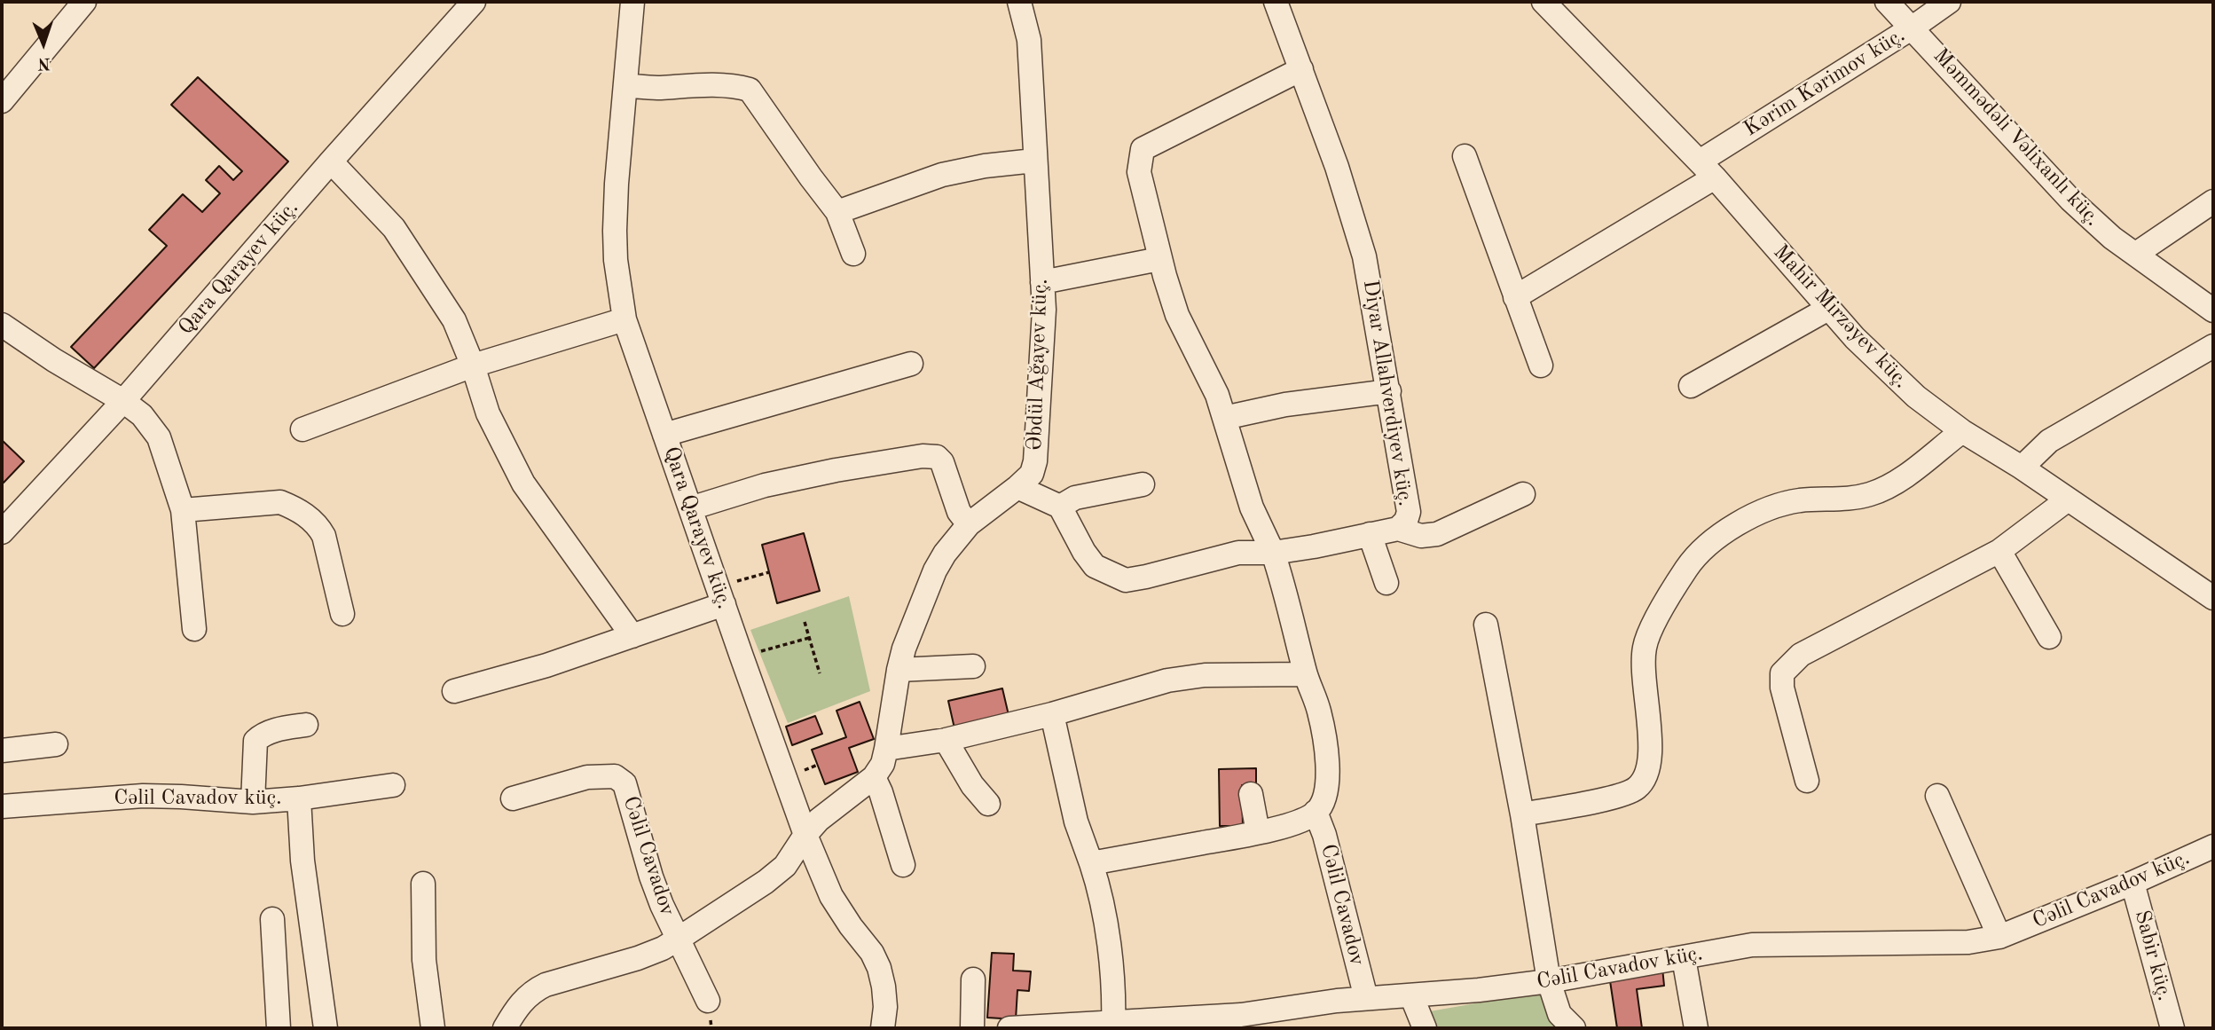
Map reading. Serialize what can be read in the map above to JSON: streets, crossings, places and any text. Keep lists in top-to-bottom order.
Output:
{
  "streets": {
    "street": [
      "Kərim Kərimov küç.",
      "Məmmədəli Vəlixanlı küç.",
      "Qara Qarayev küç.",
      "Mahir Mirzəyev küç.",
      "Əbdül Ağayev küç.",
      "Diyar Allahverdiyev küç.",
      "Cəlil Cavadov küç.",
      "Cəlil Cavadov",
      "Sabir küç."
    ]
  },
  "crossings": [
    ["Kərim Kərimov küç.", "Məmmədəli Vəlixanlı küç."],
    ["Kərim Kərimov küç.", "Mahir Mirzəyev küç."],
    ["Qara Qarayev küç.", "Əbdül Ağayev küç."],
    ["Əbdül Ağayev küç.", "Cəlil Cavadov"],
    ["Cəlil Cavadov küç.", "Cəlil Cavadov"],
    ["Cəlil Cavadov küç.", "Sabir küç."]
  ],
  "north": "bottom"
}
